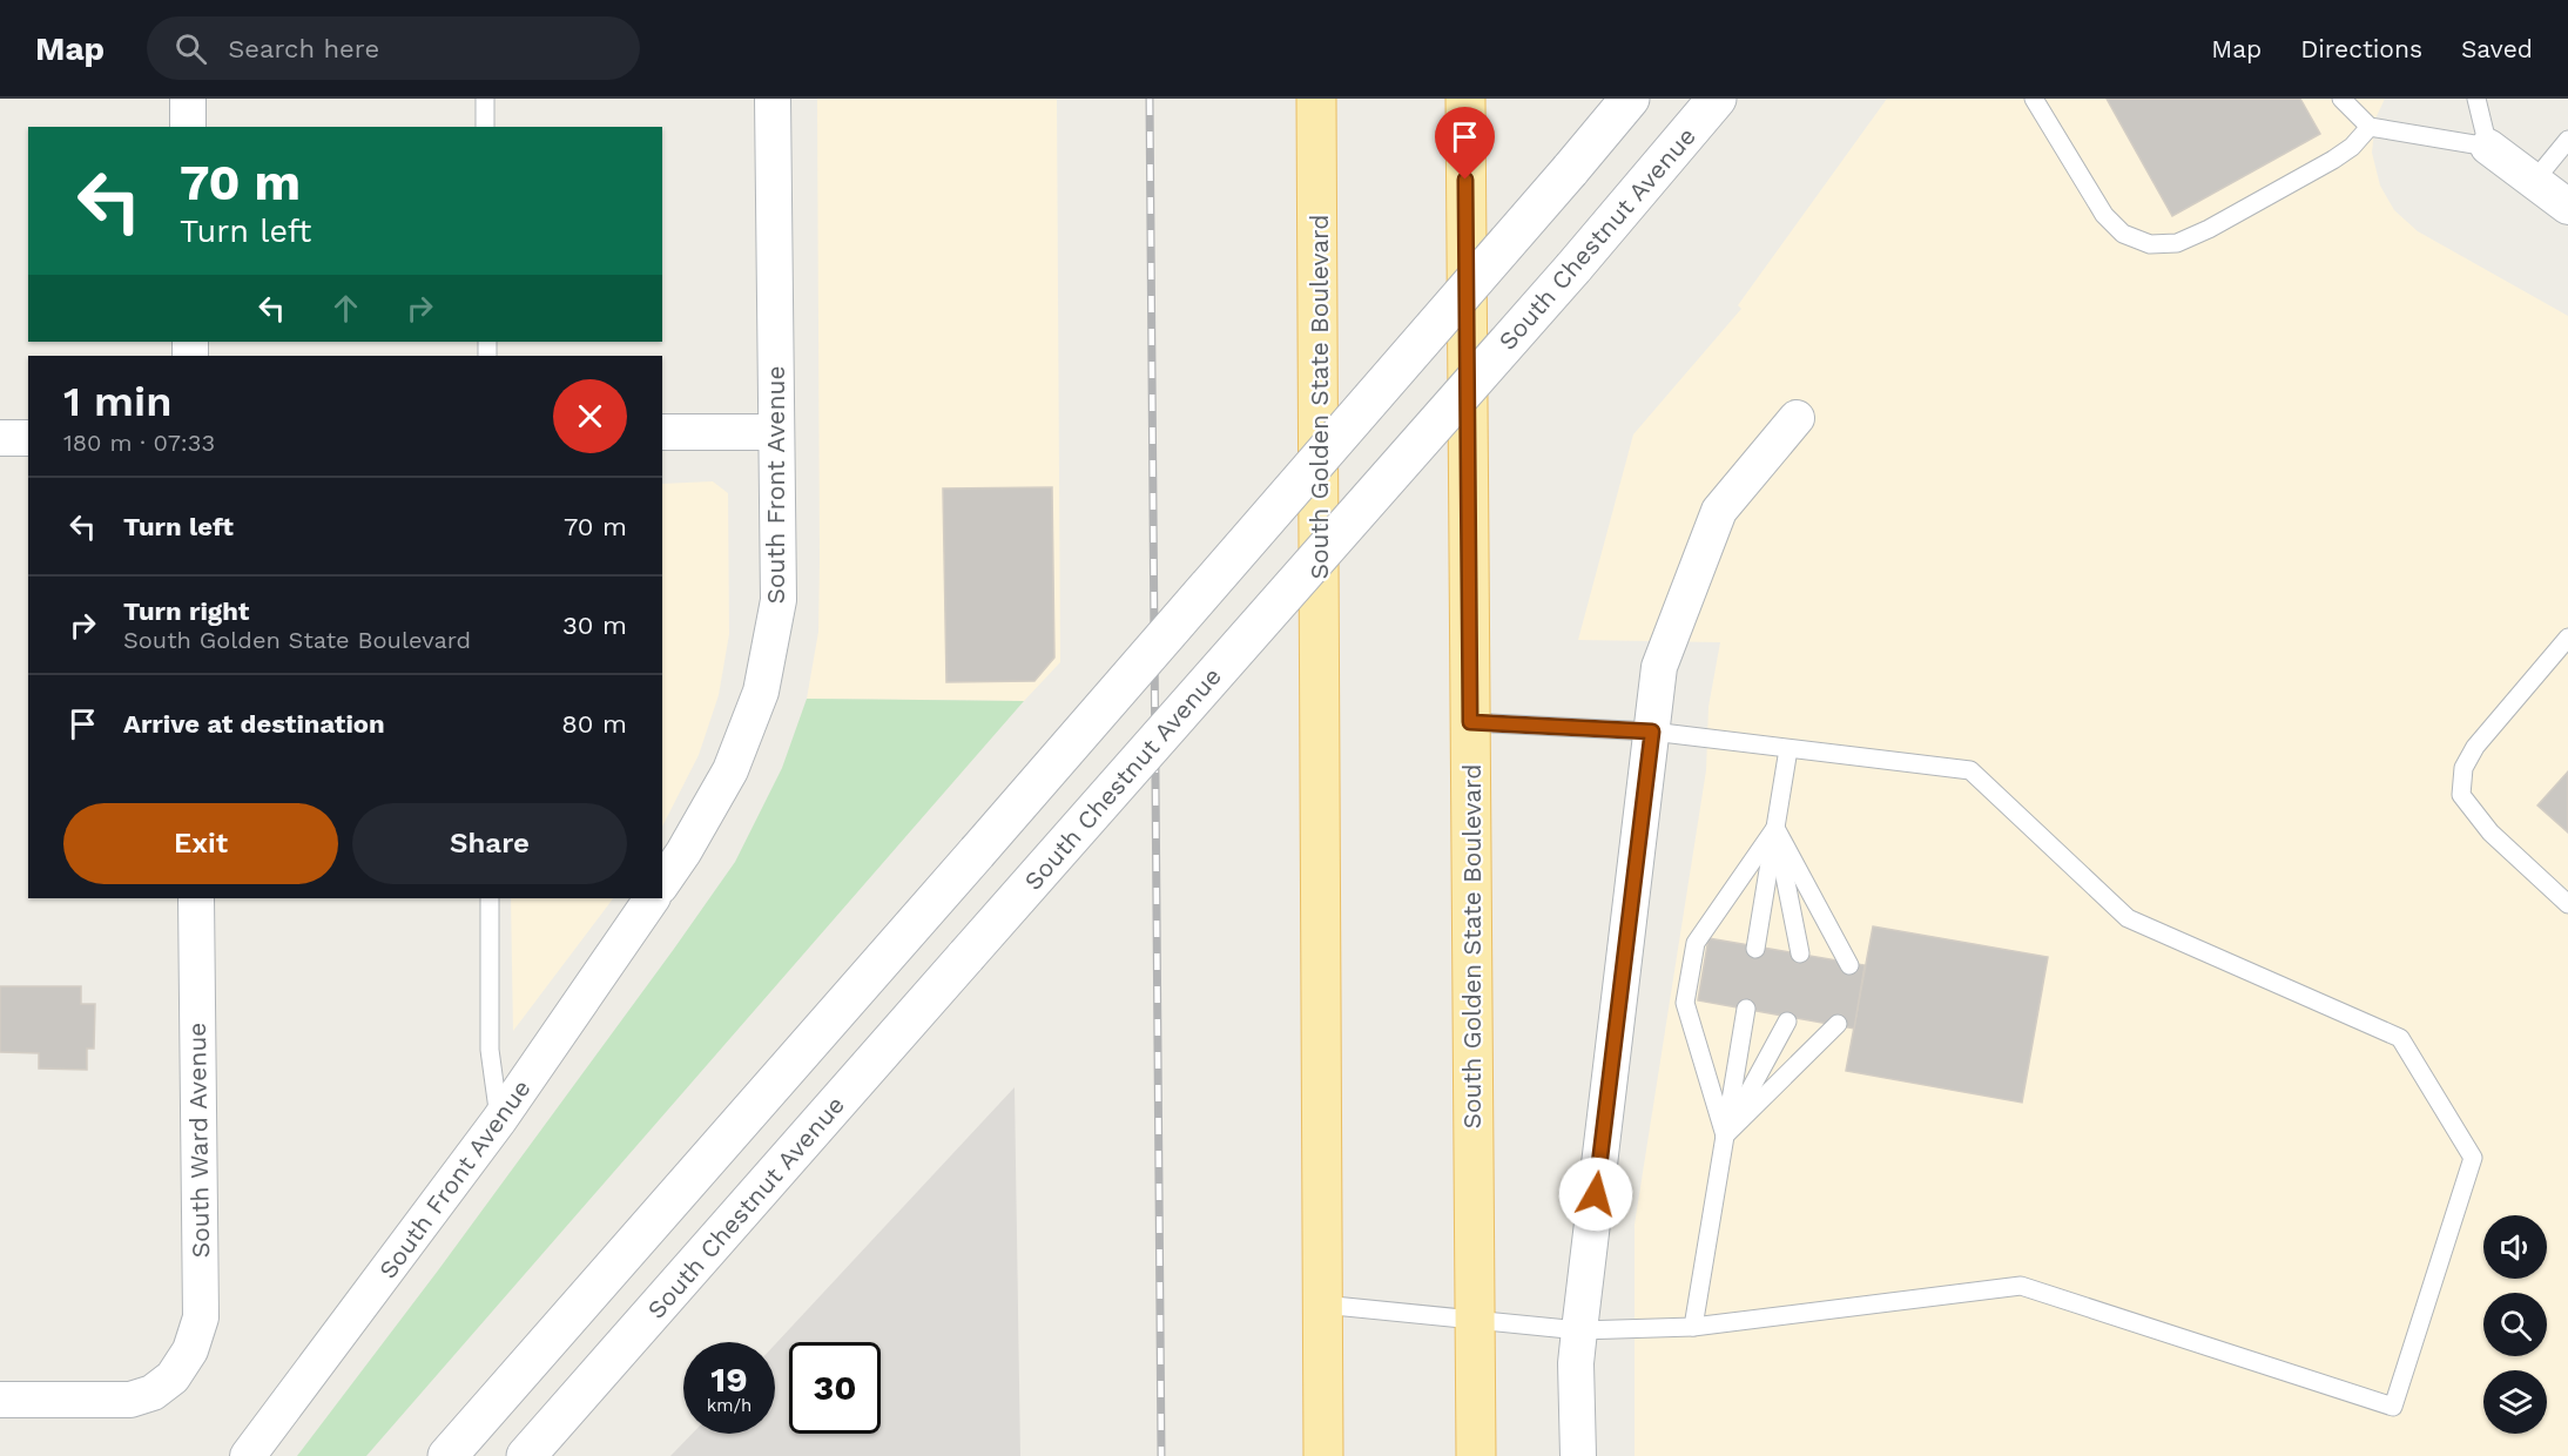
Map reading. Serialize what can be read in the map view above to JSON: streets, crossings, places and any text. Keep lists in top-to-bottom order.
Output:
{
  "streets": {
    "main road": ["South Chestnut Avenue", "South Golden State Boulevard"],
    "street": ["South Front Avenue", "South Ward Avenue"]
  },
  "page": {
    "header": "Map",
    "search": "Search here",
    "nav": ["Map", "Directions", "Saved"],
    "turn": ["70 m", "Turn left"],
    "heading": ["1 min", "180 m · 07:33"],
    "list": [
      {
        "name": "Turn left",
        "value": "70 m"
      },
      {
        "name": "Turn right",
        "note": "South Golden State Boulevard",
        "value": "30 m"
      },
      {
        "name": "Arrive at destination",
        "value": "80 m"
      }
    ],
    "buttons": ["Exit", "Share"],
    "speed": "19 km/h",
    "limit": "30"
  }
}
